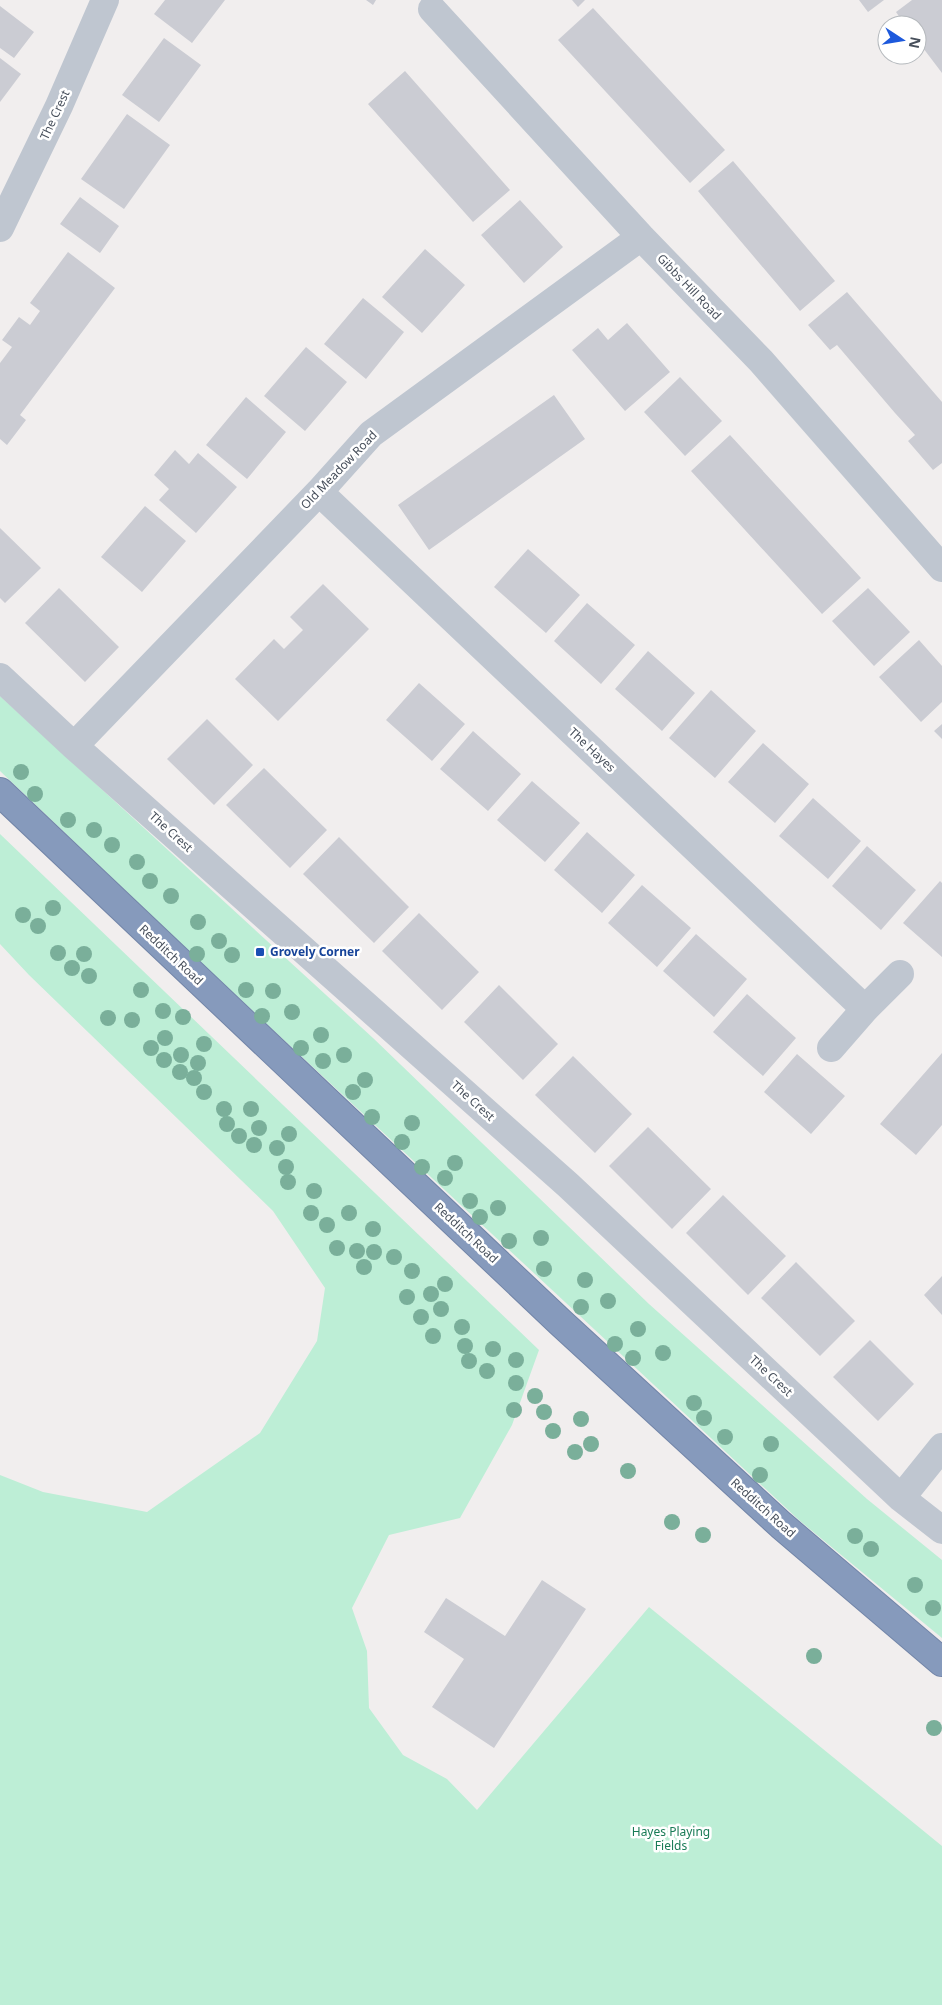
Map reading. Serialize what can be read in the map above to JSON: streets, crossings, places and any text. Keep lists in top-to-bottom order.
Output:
{
  "streets": {
    "highway": ["Redditch Road"],
    "street": [
      "The Crest",
      "Gibbs Hill Road",
      "Old Meadow Road",
      "The Hayes"
    ]
  },
  "crossings": [
    ["The Crest", "Old Meadow Road"],
    ["Gibbs Hill Road", "Old Meadow Road"],
    ["Old Meadow Road", "The Hayes"]
  ],
  "parks": ["Hayes Playing Fields"],
  "places": {
    "transit": ["Grovely Corner"]
  },
  "north": "right"
}
